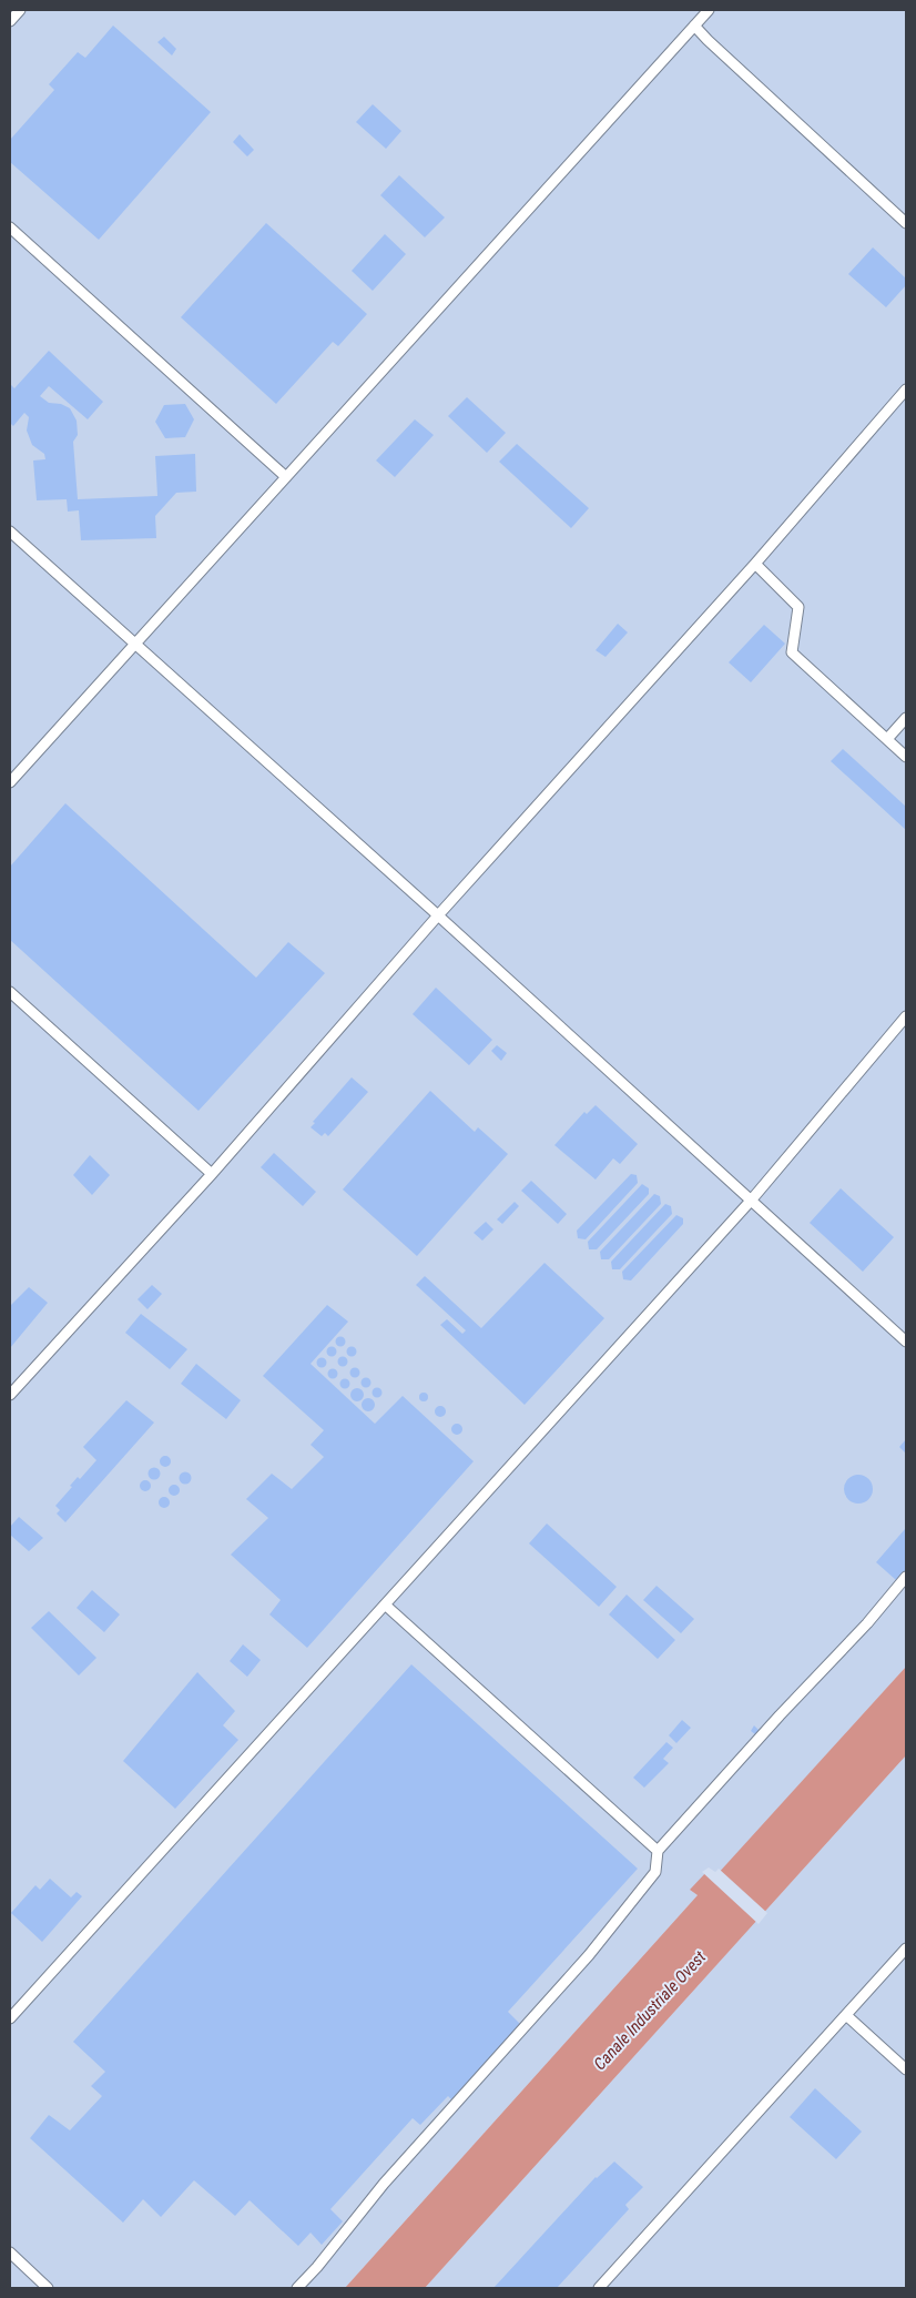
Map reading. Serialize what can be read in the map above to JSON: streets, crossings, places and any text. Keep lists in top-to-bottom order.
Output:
{
  "water": ["Canale Industriale Ovest"]
}
